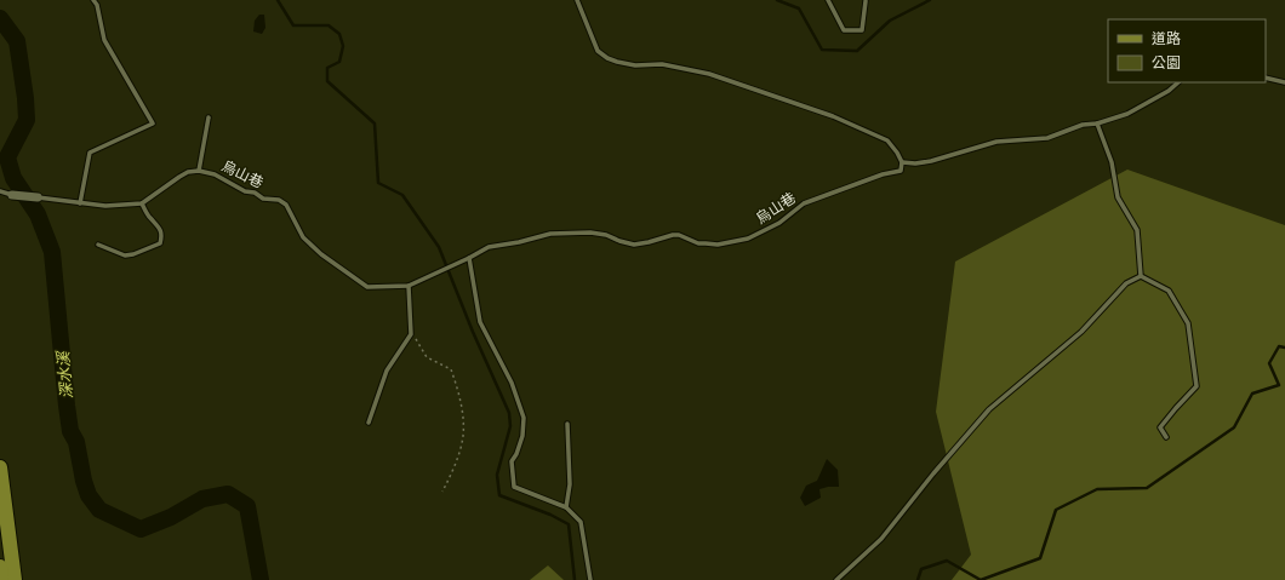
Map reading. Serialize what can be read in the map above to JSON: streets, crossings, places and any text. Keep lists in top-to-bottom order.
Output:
{
  "streets": {
    "lane": ["烏山巷"]
  },
  "water": ["深水溪"],
  "legend": ["道路", "公園"]
}
